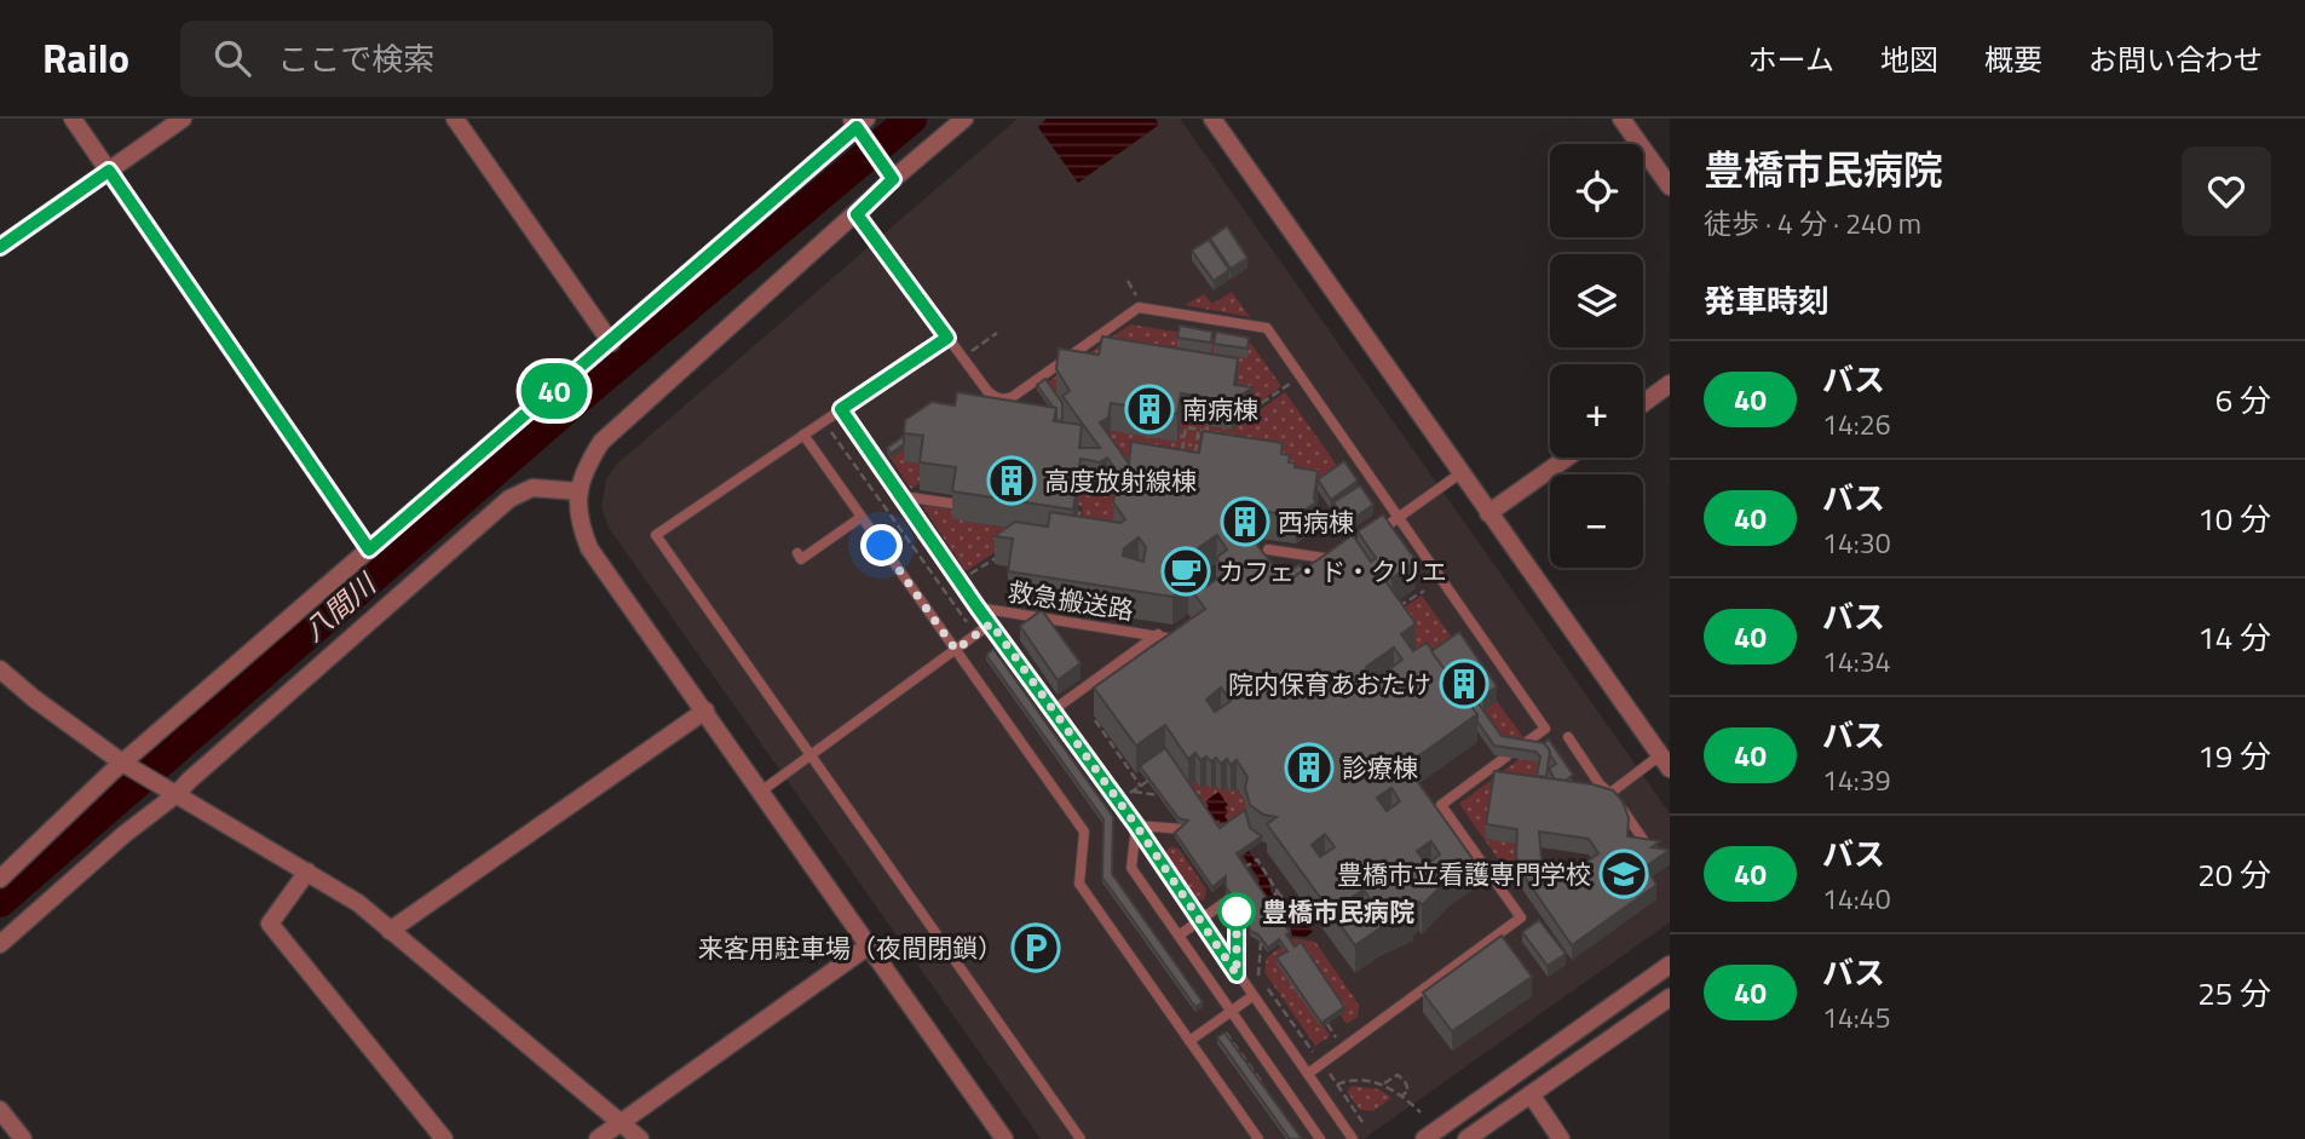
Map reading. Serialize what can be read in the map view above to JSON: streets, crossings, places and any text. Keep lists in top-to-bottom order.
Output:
{
  "streets": {
    "lane": ["救急搬送路"]
  },
  "water": ["八間川"],
  "places": {
    "building": [
      "南病棟",
      "高度放射線棟",
      "西病棟",
      "院内保育あおたけ",
      "診療棟"
    ],
    "cafe": ["カフェ・ド・クリエ"],
    "school or university": ["豊橋市立看護専門学校"],
    "other": ["豊橋市民病院"],
    "parking": ["来客用駐車場（夜間閉鎖）"]
  },
  "lines": ["bus line 40"],
  "page": {
    "header": "Railo",
    "search": "ここで検索",
    "nav": [
      "ホーム",
      "地図",
      "概要",
      "お問い合わせ"
    ],
    "on_map": "40",
    "heading": [
      ["豊橋市民病院", "徒歩 · 4 分 · 240 m"],
      "発車時刻"
    ],
    "map_buttons": ["+", "−"],
    "list": [
      {
        "mark": "40",
        "name": "バス",
        "note": "14:26",
        "value": "6 分"
      },
      {
        "mark": "40",
        "name": "バス",
        "note": "14:30",
        "value": "10 分"
      },
      {
        "mark": "40",
        "name": "バス",
        "note": "14:34",
        "value": "14 分"
      },
      {
        "mark": "40",
        "name": "バス",
        "note": "14:39",
        "value": "19 分"
      },
      {
        "mark": "40",
        "name": "バス",
        "note": "14:40",
        "value": "20 分"
      },
      {
        "mark": "40",
        "name": "バス",
        "note": "14:45",
        "value": "25 分"
      }
    ]
  }
}
